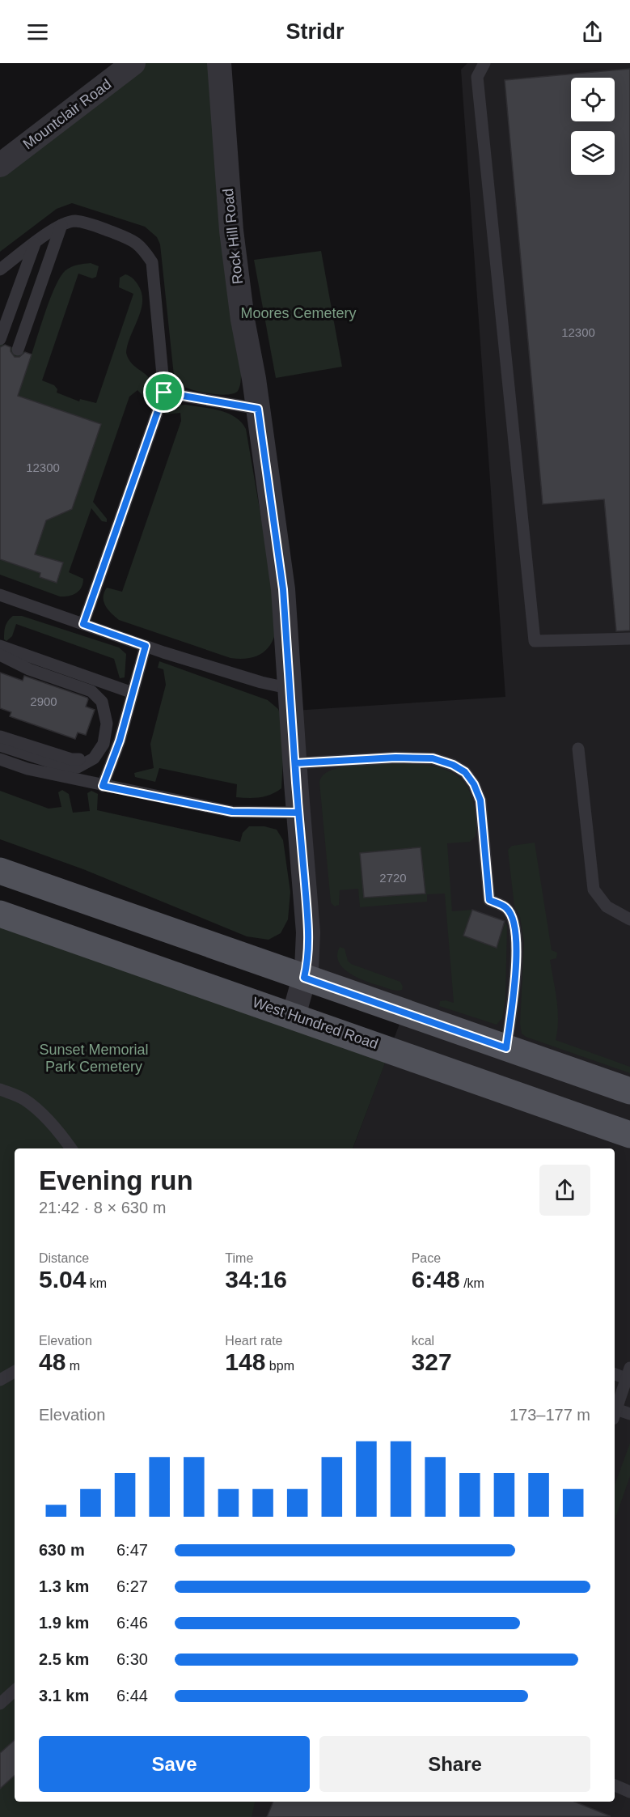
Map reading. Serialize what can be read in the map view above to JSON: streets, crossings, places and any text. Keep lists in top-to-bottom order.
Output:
{
  "streets": {
    "main road": ["West Hundred Road"],
    "street": ["Mountclair Road", "Rock Hill Road"]
  },
  "crossings": [
    ["Rock Hill Road", "West Hundred Road"]
  ],
  "parks": ["Moores Cemetery", "Sunset Memorial Park Cemetery"],
  "house_numbers": [
    "12300",
    "12300",
    "2900",
    "2720"
  ],
  "page": {
    "header": "Stridr",
    "heading": ["Evening run", "21:42 · 8 × 630 m"],
    "stats": [
      ["Distance", "5.04 km"],
      ["Time", "34:16"],
      ["Pace", "6:48 /km"],
      ["Elevation", "48 m"],
      ["Heart rate", "148 bpm"],
      ["kcal", "327"]
    ],
    "chart": ["Elevation", "173–177 m"],
    "list": [
      {
        "name": "630 m",
        "note": "6:47"
      },
      {
        "name": "1.3 km",
        "note": "6:27"
      },
      {
        "name": "1.9 km",
        "note": "6:46"
      },
      {
        "name": "2.5 km",
        "note": "6:30"
      },
      {
        "name": "3.1 km",
        "note": "6:44"
      }
    ],
    "buttons": ["Save", "Share"]
  }
}
